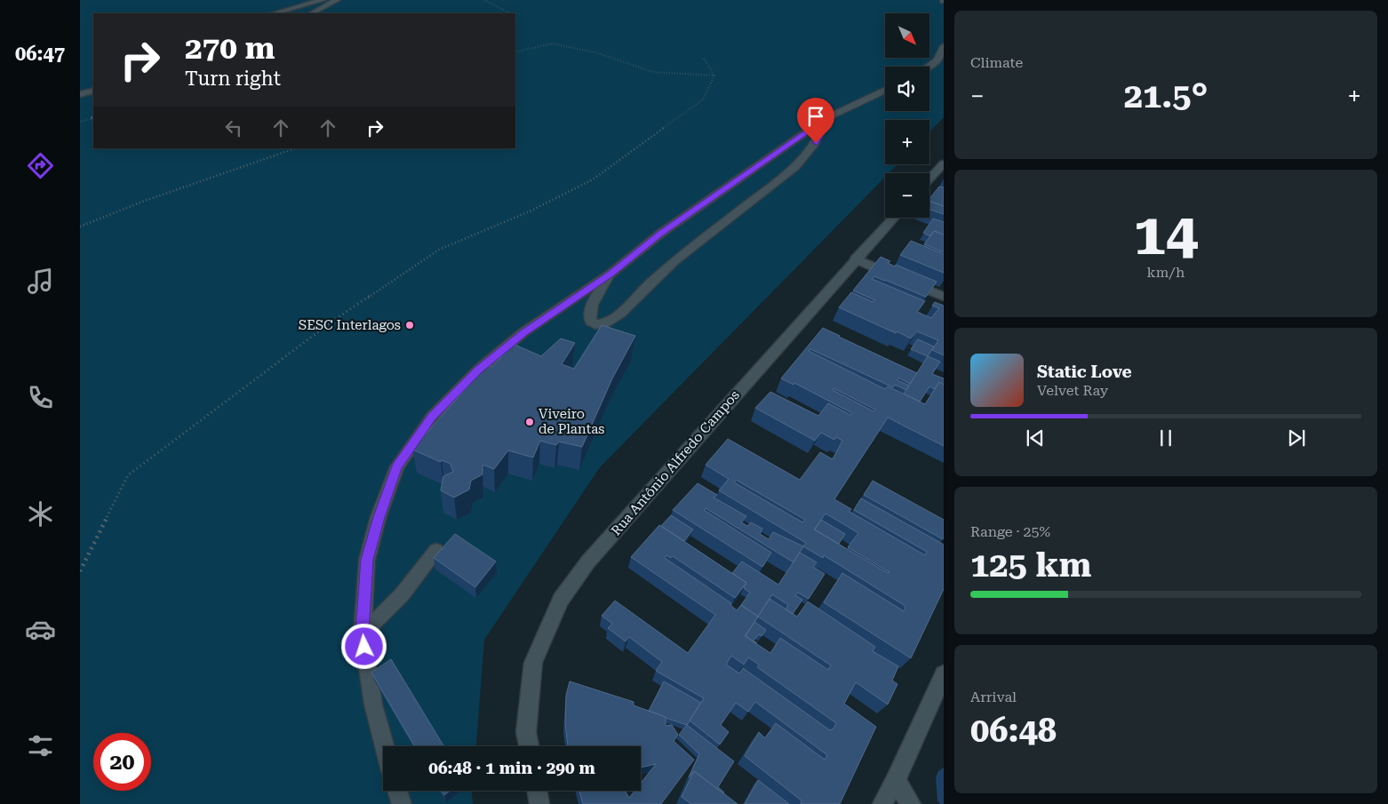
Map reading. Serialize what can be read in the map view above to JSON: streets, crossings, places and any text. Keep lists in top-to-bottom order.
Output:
{
  "streets": {
    "street": ["Rua Antônio Alfredo Campos"]
  },
  "places": ["SESC Interlagos", "Viveiro de Plantas"],
  "north": "bottom right",
  "page": {
    "tabs": "06:47",
    "tile": [
      "Climate",
      ["14", "km/h"],
      ["Range · 25%", "125 km"],
      ["Arrival", "06:48"]
    ],
    "map_buttons": ["+", "−"],
    "turn": ["270 m", "Turn right"],
    "heat": ["−", "21.5°", "+"],
    "song": ["Static Love", "Velvet Ray"],
    "limit": "20",
    "trip": "06:48 · 1 min · 290 m"
  }
}
